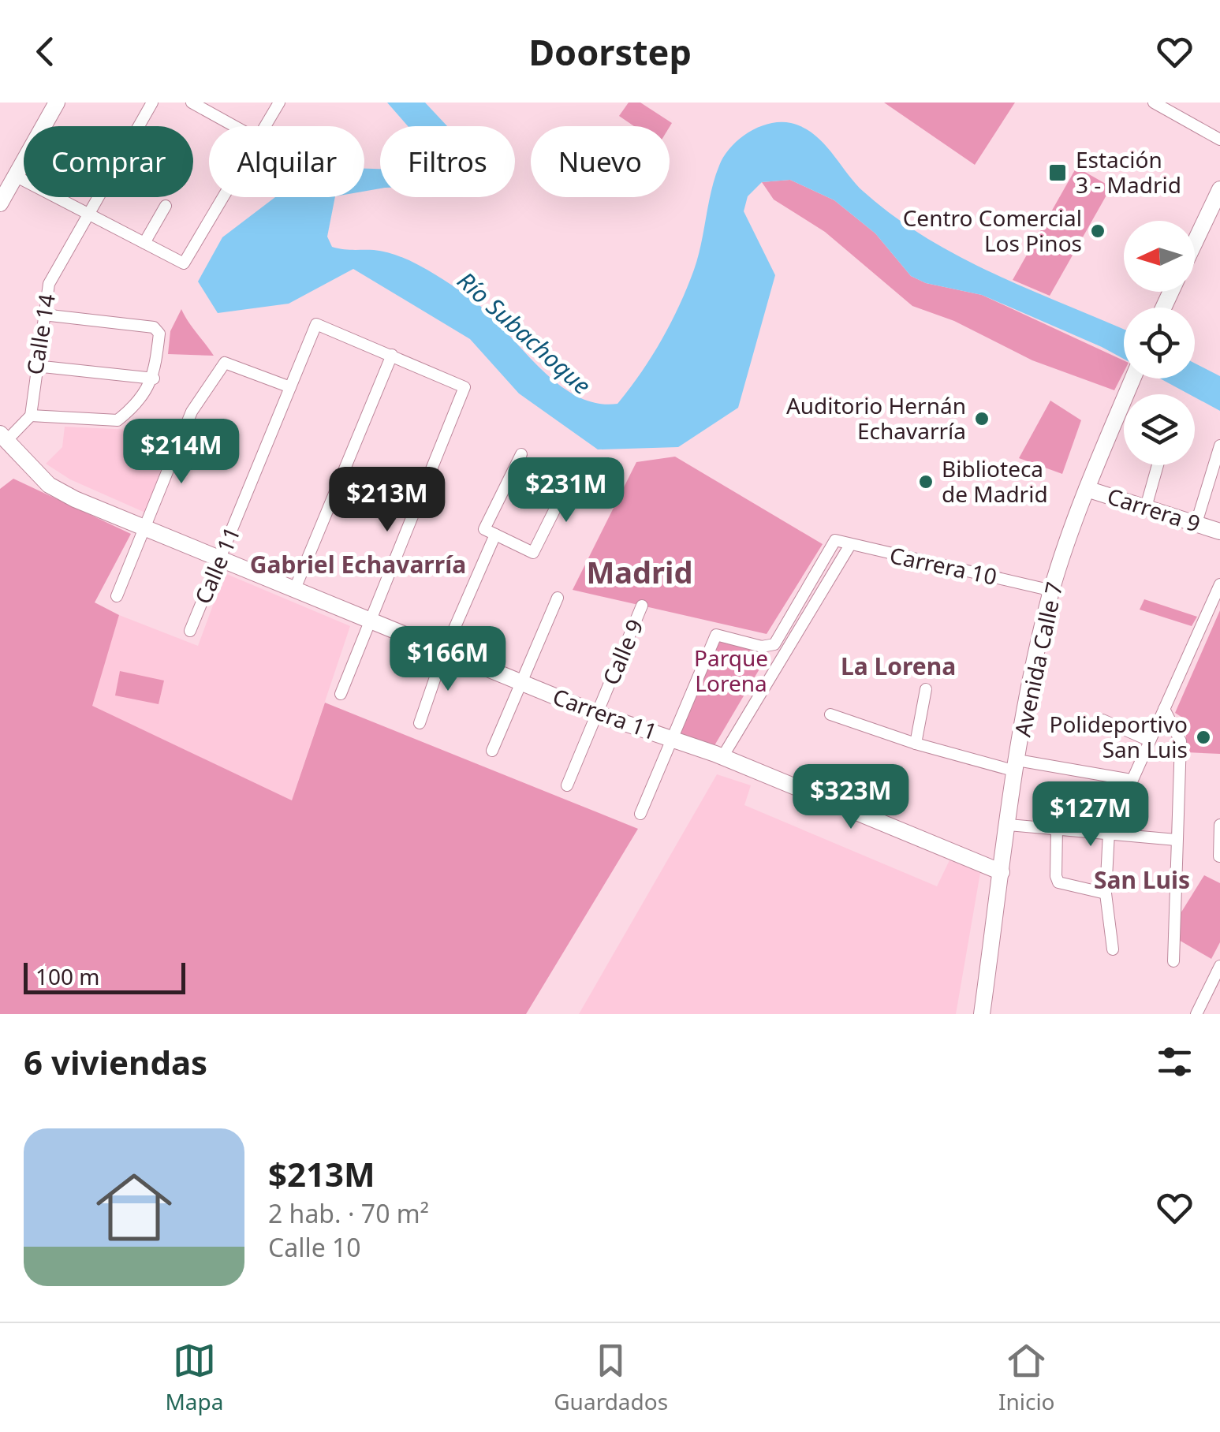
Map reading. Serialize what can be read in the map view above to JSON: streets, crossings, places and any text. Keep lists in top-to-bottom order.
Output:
{
  "streets": {
    "street": [
      "Calle 14",
      "Carrera 9",
      "Calle 11",
      "Carrera 10",
      "Calle 9",
      "Avenida Calle 7",
      "Carrera 11"
    ]
  },
  "crossings": [
    ["Carrera 9", "Avenida Calle 7"],
    ["Calle 11", "Carrera 11"],
    ["Carrera 10", "Avenida Calle 7"],
    ["Carrera 10", "Carrera 11"],
    ["Calle 9", "Carrera 11"],
    ["Avenida Calle 7", "Carrera 11"]
  ],
  "districts": [
    "Gabriel Echavarría",
    "Madrid",
    "La Lorena",
    "San Luis"
  ],
  "water": ["Río Subachoque"],
  "parks": ["Parque Lorena"],
  "places": {
    "transit": ["Estación 3 - Madrid"],
    "other": [
      "Centro Comercial Los Pinos",
      "Auditorio Hernán Echavarría",
      "Biblioteca de Madrid",
      "Polideportivo San Luis"
    ]
  },
  "scale_bar": "100 m",
  "north": "left",
  "page": {
    "header": "Doorstep",
    "chip": [
      "Comprar",
      "Alquilar",
      "Filtros",
      "Nuevo"
    ],
    "price": [
      "$214M",
      "$231M",
      "$213M",
      "$166M",
      "$323M",
      "$127M"
    ],
    "scale": "100 m",
    "heading": "6 viviendas",
    "list": [
      {
        "name": "$213M",
        "note": "2 hab. · 70 m² · Calle 10"
      }
    ],
    "tabs": ["Mapa", "Guardados", "Inicio"]
  }
}
